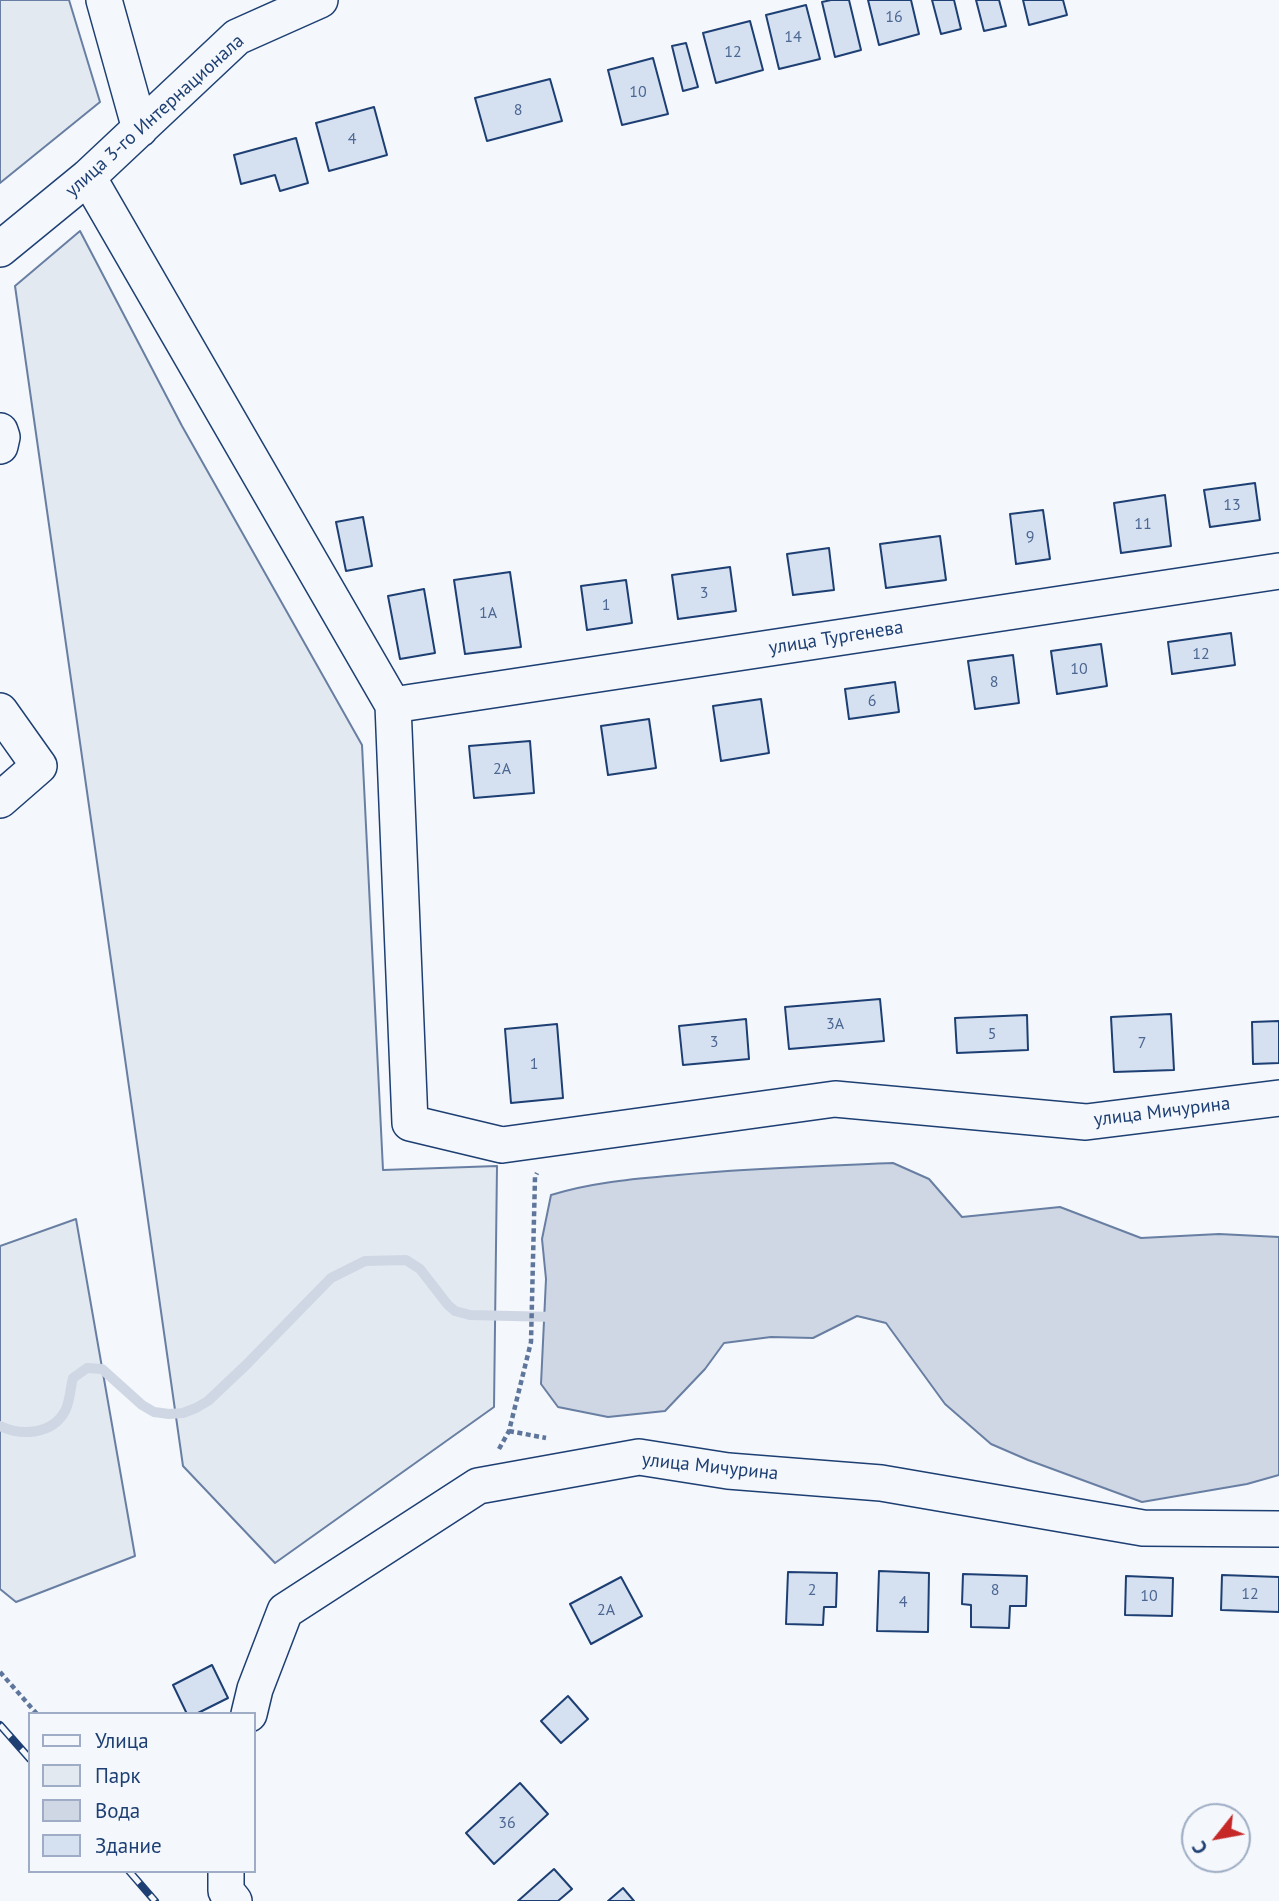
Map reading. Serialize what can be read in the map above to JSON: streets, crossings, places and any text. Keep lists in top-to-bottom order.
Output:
{
  "streets": {
    "street": ["улица 3-го Интернационала", "улица Тургенева", "улица Мичурина"]
  },
  "crossings": [
    ["улица Тургенева", "улица Мичурина"]
  ],
  "house_numbers": [
    "16",
    "14",
    "12",
    "10",
    "8",
    "4",
    "13",
    "11",
    "9",
    "3",
    "1",
    "1А",
    "12",
    "10",
    "8",
    "6",
    "2А",
    "3А",
    "5",
    "3",
    "7",
    "1",
    "2",
    "8",
    "12",
    "10",
    "4",
    "2А",
    "36"
  ],
  "legend": [
    "Улица",
    "Парк",
    "Вода",
    "Здание"
  ],
  "north": "bottom left"
}
